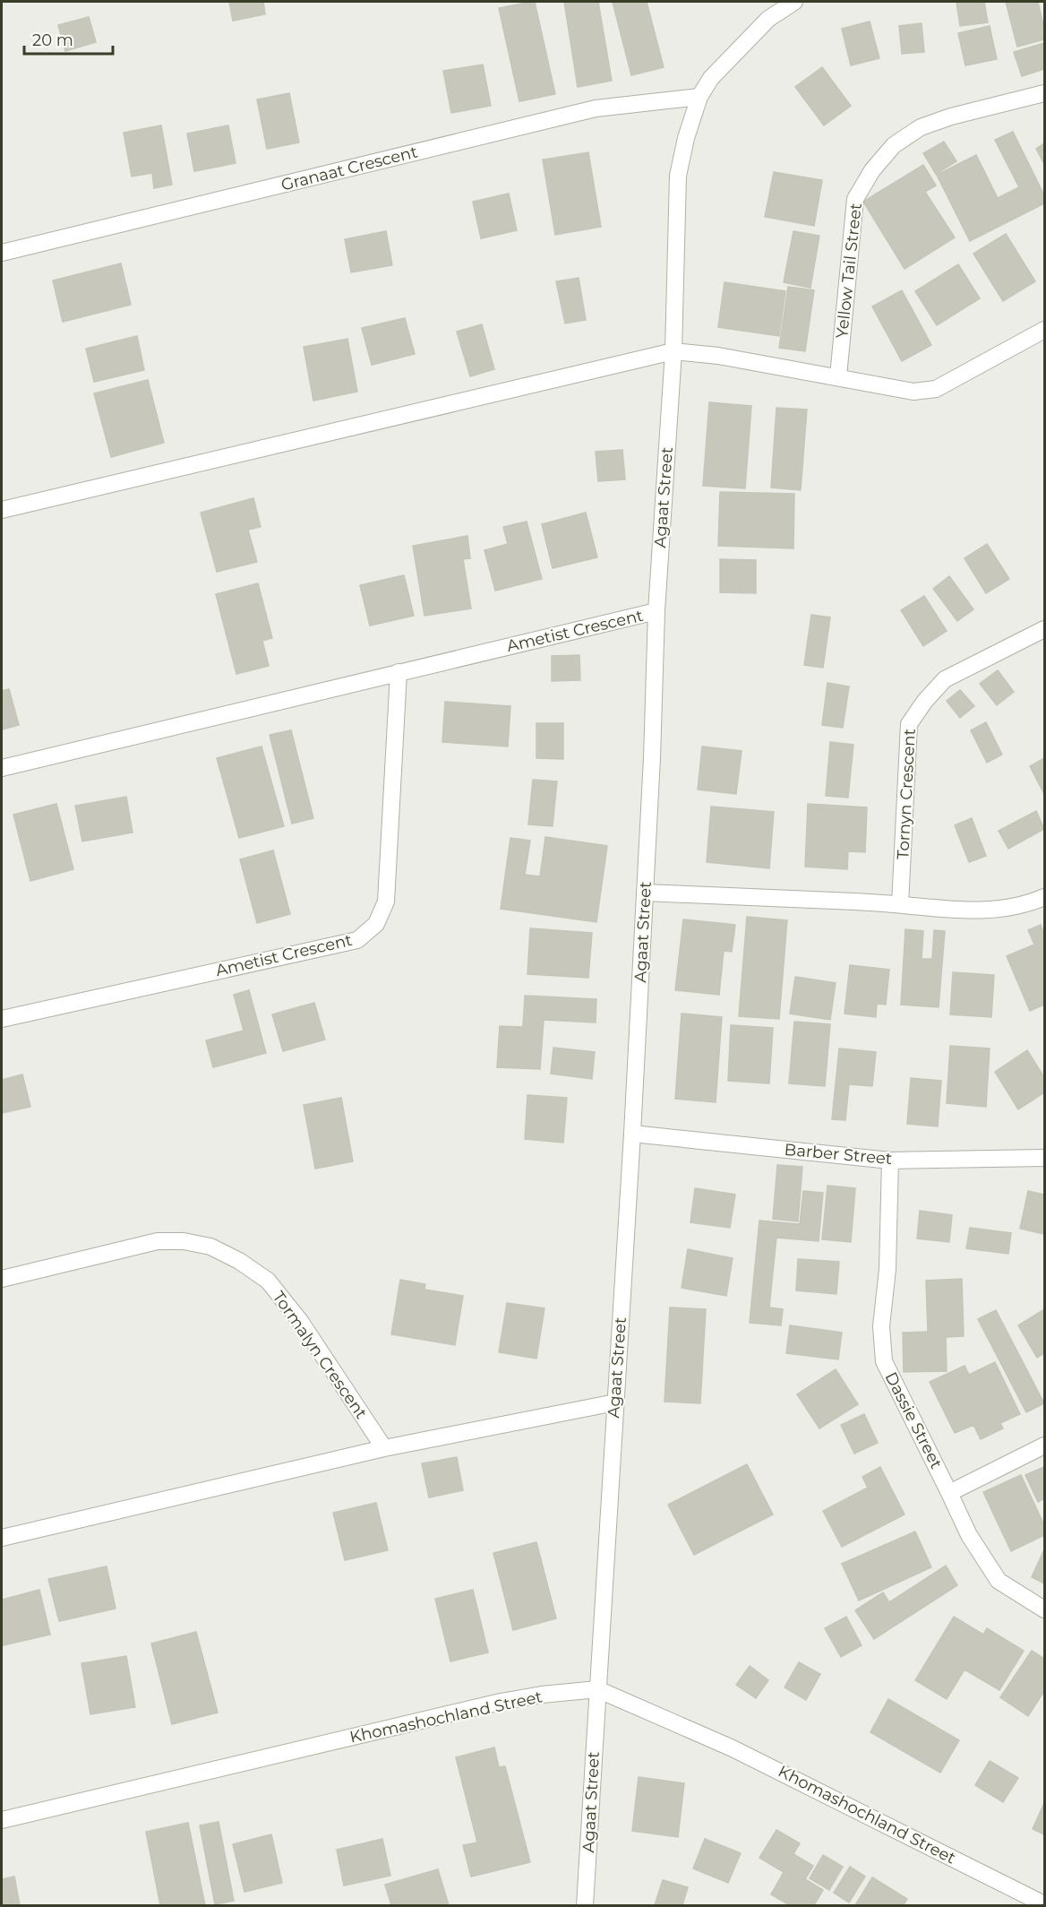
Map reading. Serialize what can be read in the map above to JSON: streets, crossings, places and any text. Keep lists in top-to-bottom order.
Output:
{
  "streets": {
    "street": [
      "Granaat Crescent",
      "Yellow Tail Street",
      "Agaat Street",
      "Ametist Crescent",
      "Tornyn Crescent",
      "Barber Street",
      "Tormalyn Crescent",
      "Dassie Street",
      "Khomashochland Street"
    ]
  },
  "crossings": [
    ["Granaat Crescent", "Agaat Street"],
    ["Agaat Street", "Ametist Crescent"],
    ["Agaat Street", "Barber Street"],
    ["Agaat Street", "Khomashochland Street"],
    ["Barber Street", "Dassie Street"]
  ],
  "scale_bar": "20 m"
}
